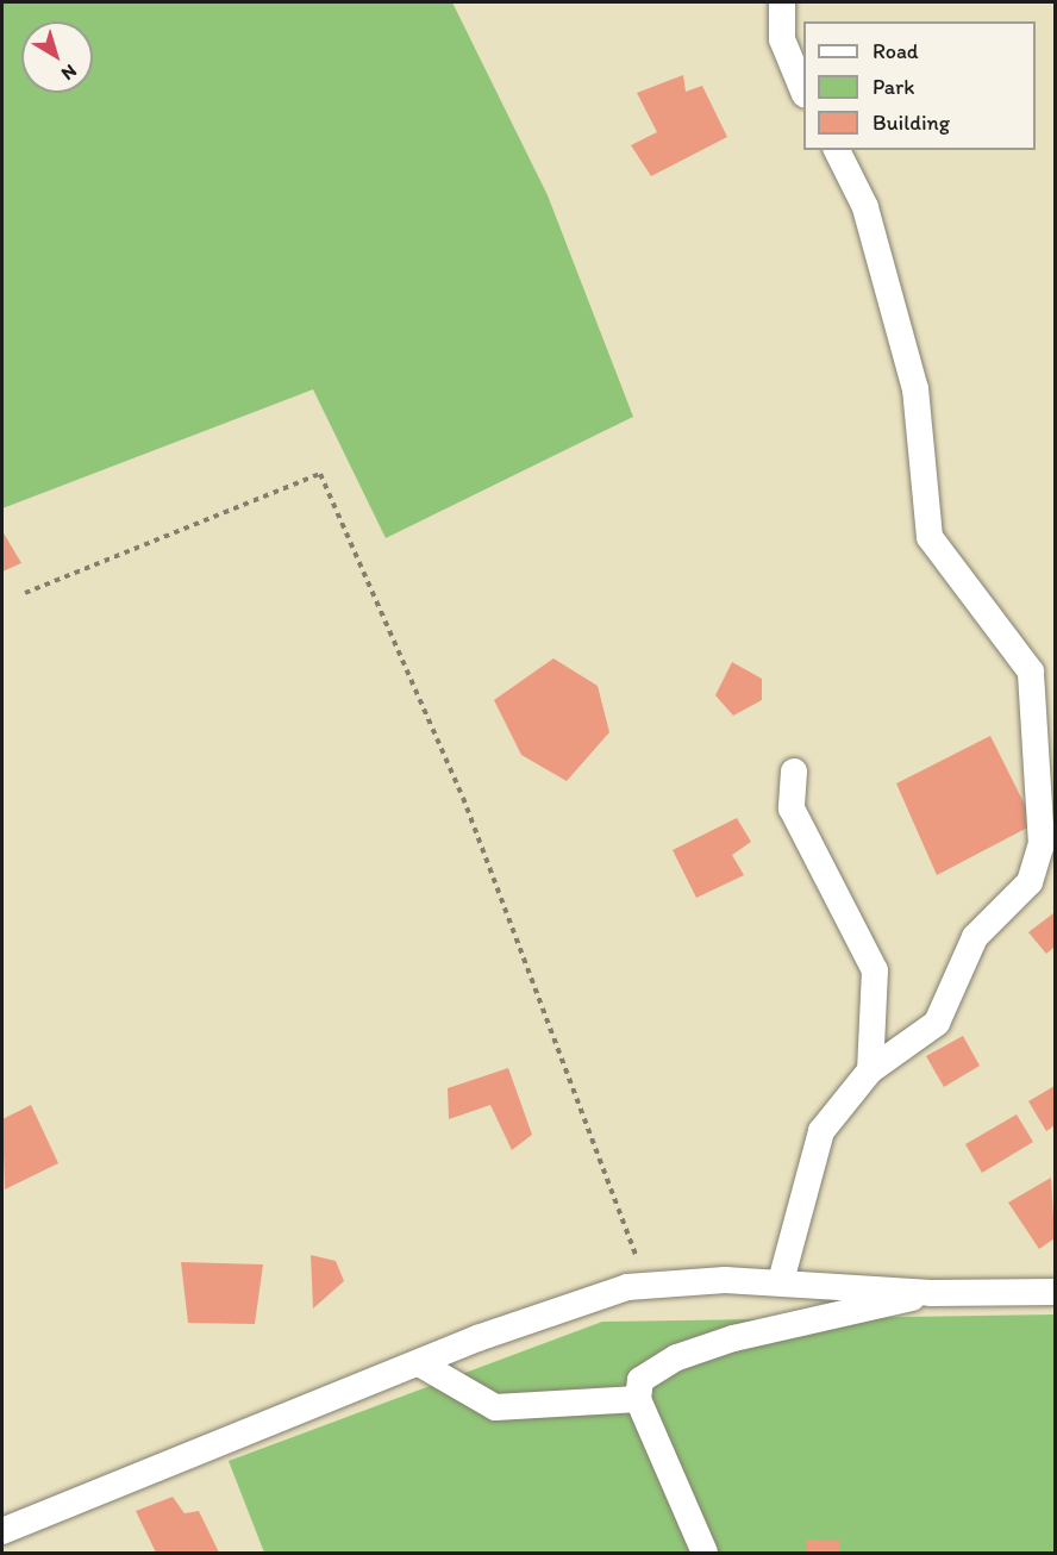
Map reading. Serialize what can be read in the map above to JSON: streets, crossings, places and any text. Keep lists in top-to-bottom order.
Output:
{
  "legend": ["Road", "Park", "Building"],
  "north": "bottom right"
}
